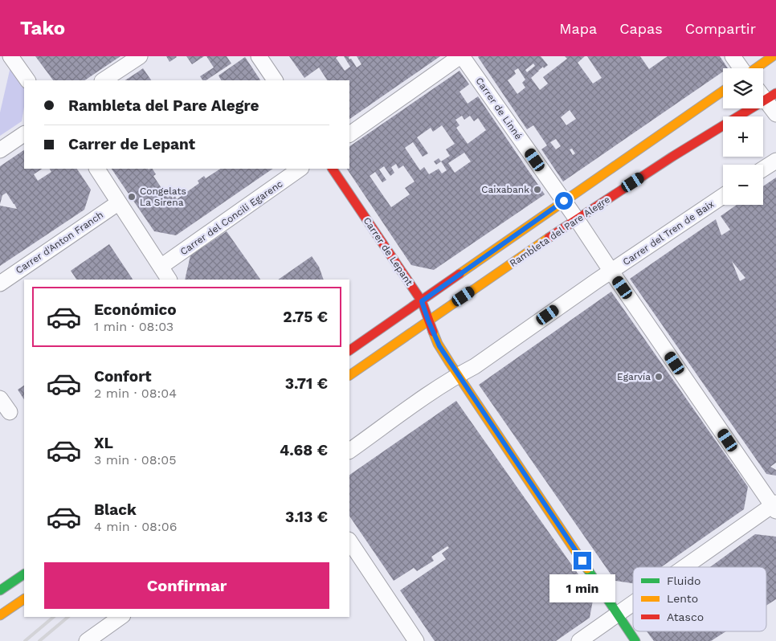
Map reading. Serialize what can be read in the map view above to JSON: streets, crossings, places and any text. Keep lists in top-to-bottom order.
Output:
{
  "streets": {
    "main road": ["Rambleta del Pare Alegre", "Carrer de Lepant"],
    "street": [
      "Carrer de Linné",
      "Carrer del Concili Egarenc",
      "Carrer del Tren de Baix",
      "Carrer d'Anton Franch"
    ]
  },
  "crossings": [
    ["Carrer de Linné", "Rambleta del Pare Alegre"],
    ["Carrer de Linné", "Carrer del Tren de Baix"],
    ["Rambleta del Pare Alegre", "Carrer de Lepant"],
    ["Carrer del Tren de Baix", "Carrer de Lepant"]
  ],
  "places": ["Caixabank", "Congelats La Sirena", "Egarvía"],
  "legend": ["Fluido", "Lento", "Atasco"],
  "page": {
    "header": "Tako",
    "nav": ["Mapa", "Capas", "Compartir"],
    "map_buttons": ["+", "−"],
    "banner": ["Rambleta del Pare Alegre", "Carrer de Lepant"],
    "list": [
      {
        "name": "Económico",
        "note": "1 min · 08:03",
        "value": "2.75 €"
      },
      {
        "name": "Confort",
        "note": "2 min · 08:04",
        "value": "3.71 €"
      },
      {
        "name": "XL",
        "note": "3 min · 08:05",
        "value": "4.68 €"
      },
      {
        "name": "Black",
        "note": "4 min · 08:06",
        "value": "3.13 €"
      }
    ],
    "buttons": "Confirmar",
    "bubble": "1 min"
  }
}
